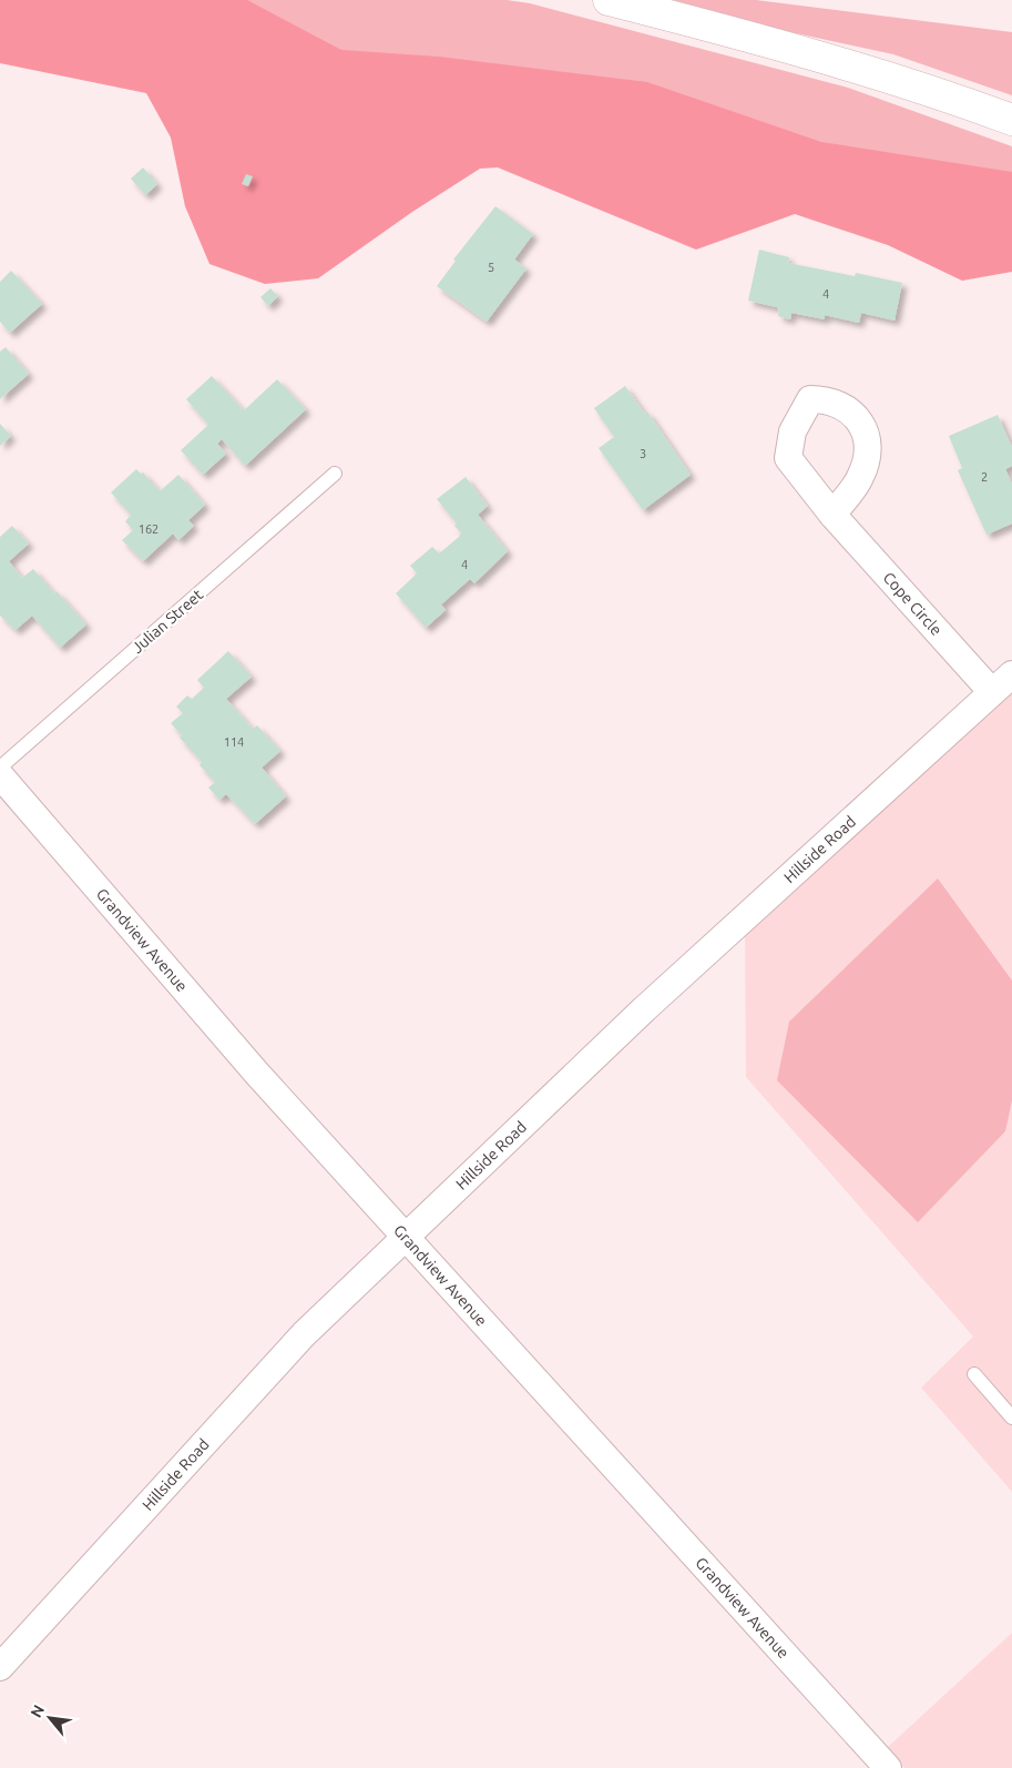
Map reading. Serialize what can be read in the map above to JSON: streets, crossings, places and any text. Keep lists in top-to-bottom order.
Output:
{
  "streets": {
    "street": ["Cope Circle", "Hillside Road", "Grandview Avenue"],
    "lane": ["Julian Street"]
  },
  "crossings": [
    ["Cope Circle", "Hillside Road"],
    ["Hillside Road", "Grandview Avenue"]
  ],
  "house_numbers": [
    "5",
    "4",
    "3",
    "2",
    "162",
    "4",
    "114"
  ],
  "north": "top left"
}
